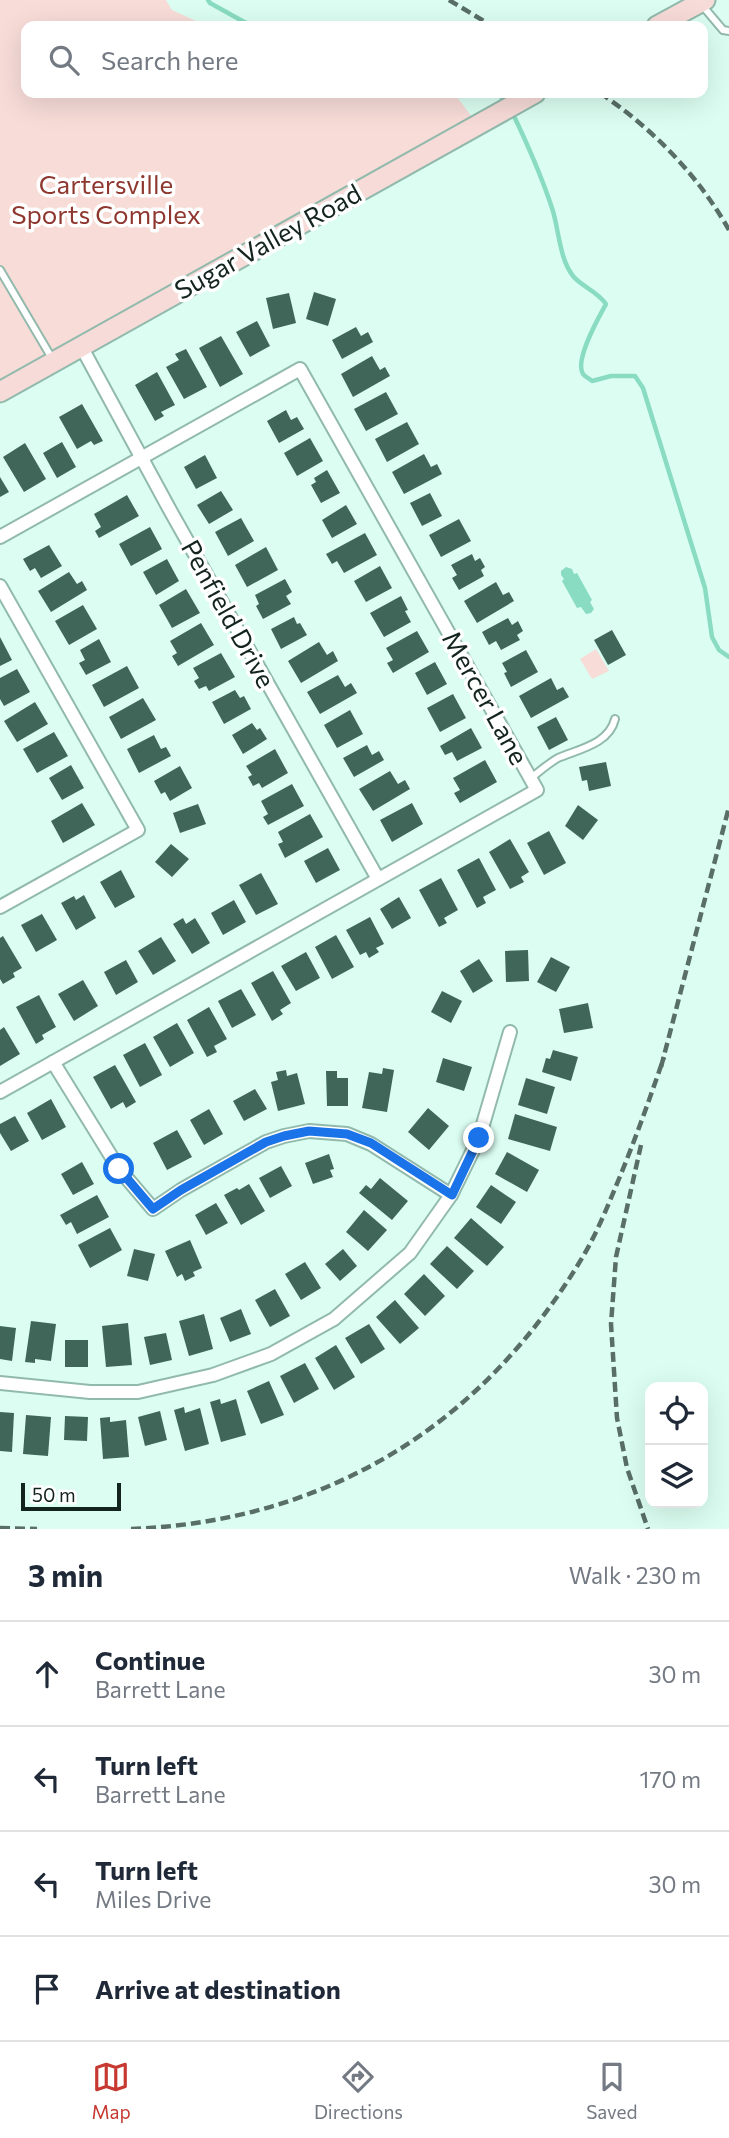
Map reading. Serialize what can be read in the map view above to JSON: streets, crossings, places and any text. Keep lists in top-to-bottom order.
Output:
{
  "streets": {
    "street": ["Sugar Valley Road", "Penfield Drive", "Mercer Lane"]
  },
  "crossings": [
    ["Sugar Valley Road", "Penfield Drive"],
    ["Penfield Drive", "Mercer Lane"]
  ],
  "parks": ["Cartersville Sports Complex"],
  "scale_bar": "50 m",
  "page": {
    "search": "Search here",
    "scale": "50 m",
    "heading": ["3 min", "Walk · 230 m"],
    "list": [
      ["Continue", "Barrett Lane", "30 m"],
      ["Turn left", "Barrett Lane", "170 m"],
      ["Turn left", "Miles Drive", "30 m"],
      "Arrive at destination"
    ],
    "nav": ["Map", "Directions", "Saved"]
  }
}
